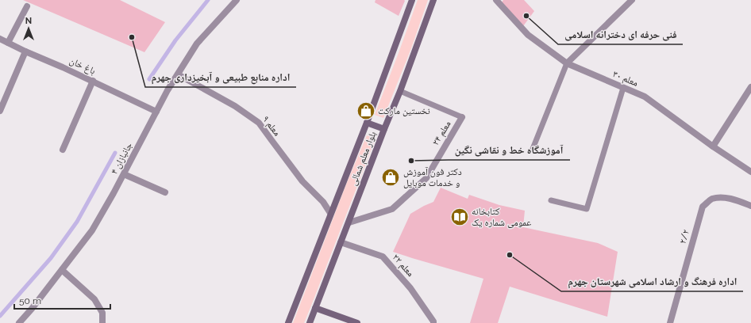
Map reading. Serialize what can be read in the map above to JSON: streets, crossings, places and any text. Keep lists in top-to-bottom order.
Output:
{
  "streets": {
    "main road": ["بلوار معلم شمالی"],
    "street": [
      "باغ خان",
      "معلم ۳۰",
      "معلم ۹",
      "معلم ۲۴",
      "جانبازان ۴",
      "۲/۲",
      "معلم ۲۲"
    ]
  },
  "crossings": [
    ["باغ خان", "جانبازان ۴"],
    ["معلم ۹", "جانبازان ۴"],
    ["معلم ۹", "بلوار معلم شمالی"],
    ["معلم ۲۴", "بلوار معلم شمالی"],
    ["بلوار معلم شمالی", "معلم ۲۲"]
  ],
  "places": {
    "other": [
      "فنی حرفه ای دخترانه اسلامی",
      "اداره منابع طبیعی و آبخیزداری جهرم",
      "آموزشگاه خط و نقاشی نگین",
      "اداره فرهنگ و ارشاد اسلامی شهرستان جهرم"
    ],
    "shop": ["نخستین مارکت", "دکتر فون آموزش و خدمات موبایل"],
    "library": ["کتابخانه عمومی شماره یک"]
  },
  "scale_bar": "50 m",
  "north": "top"
}
